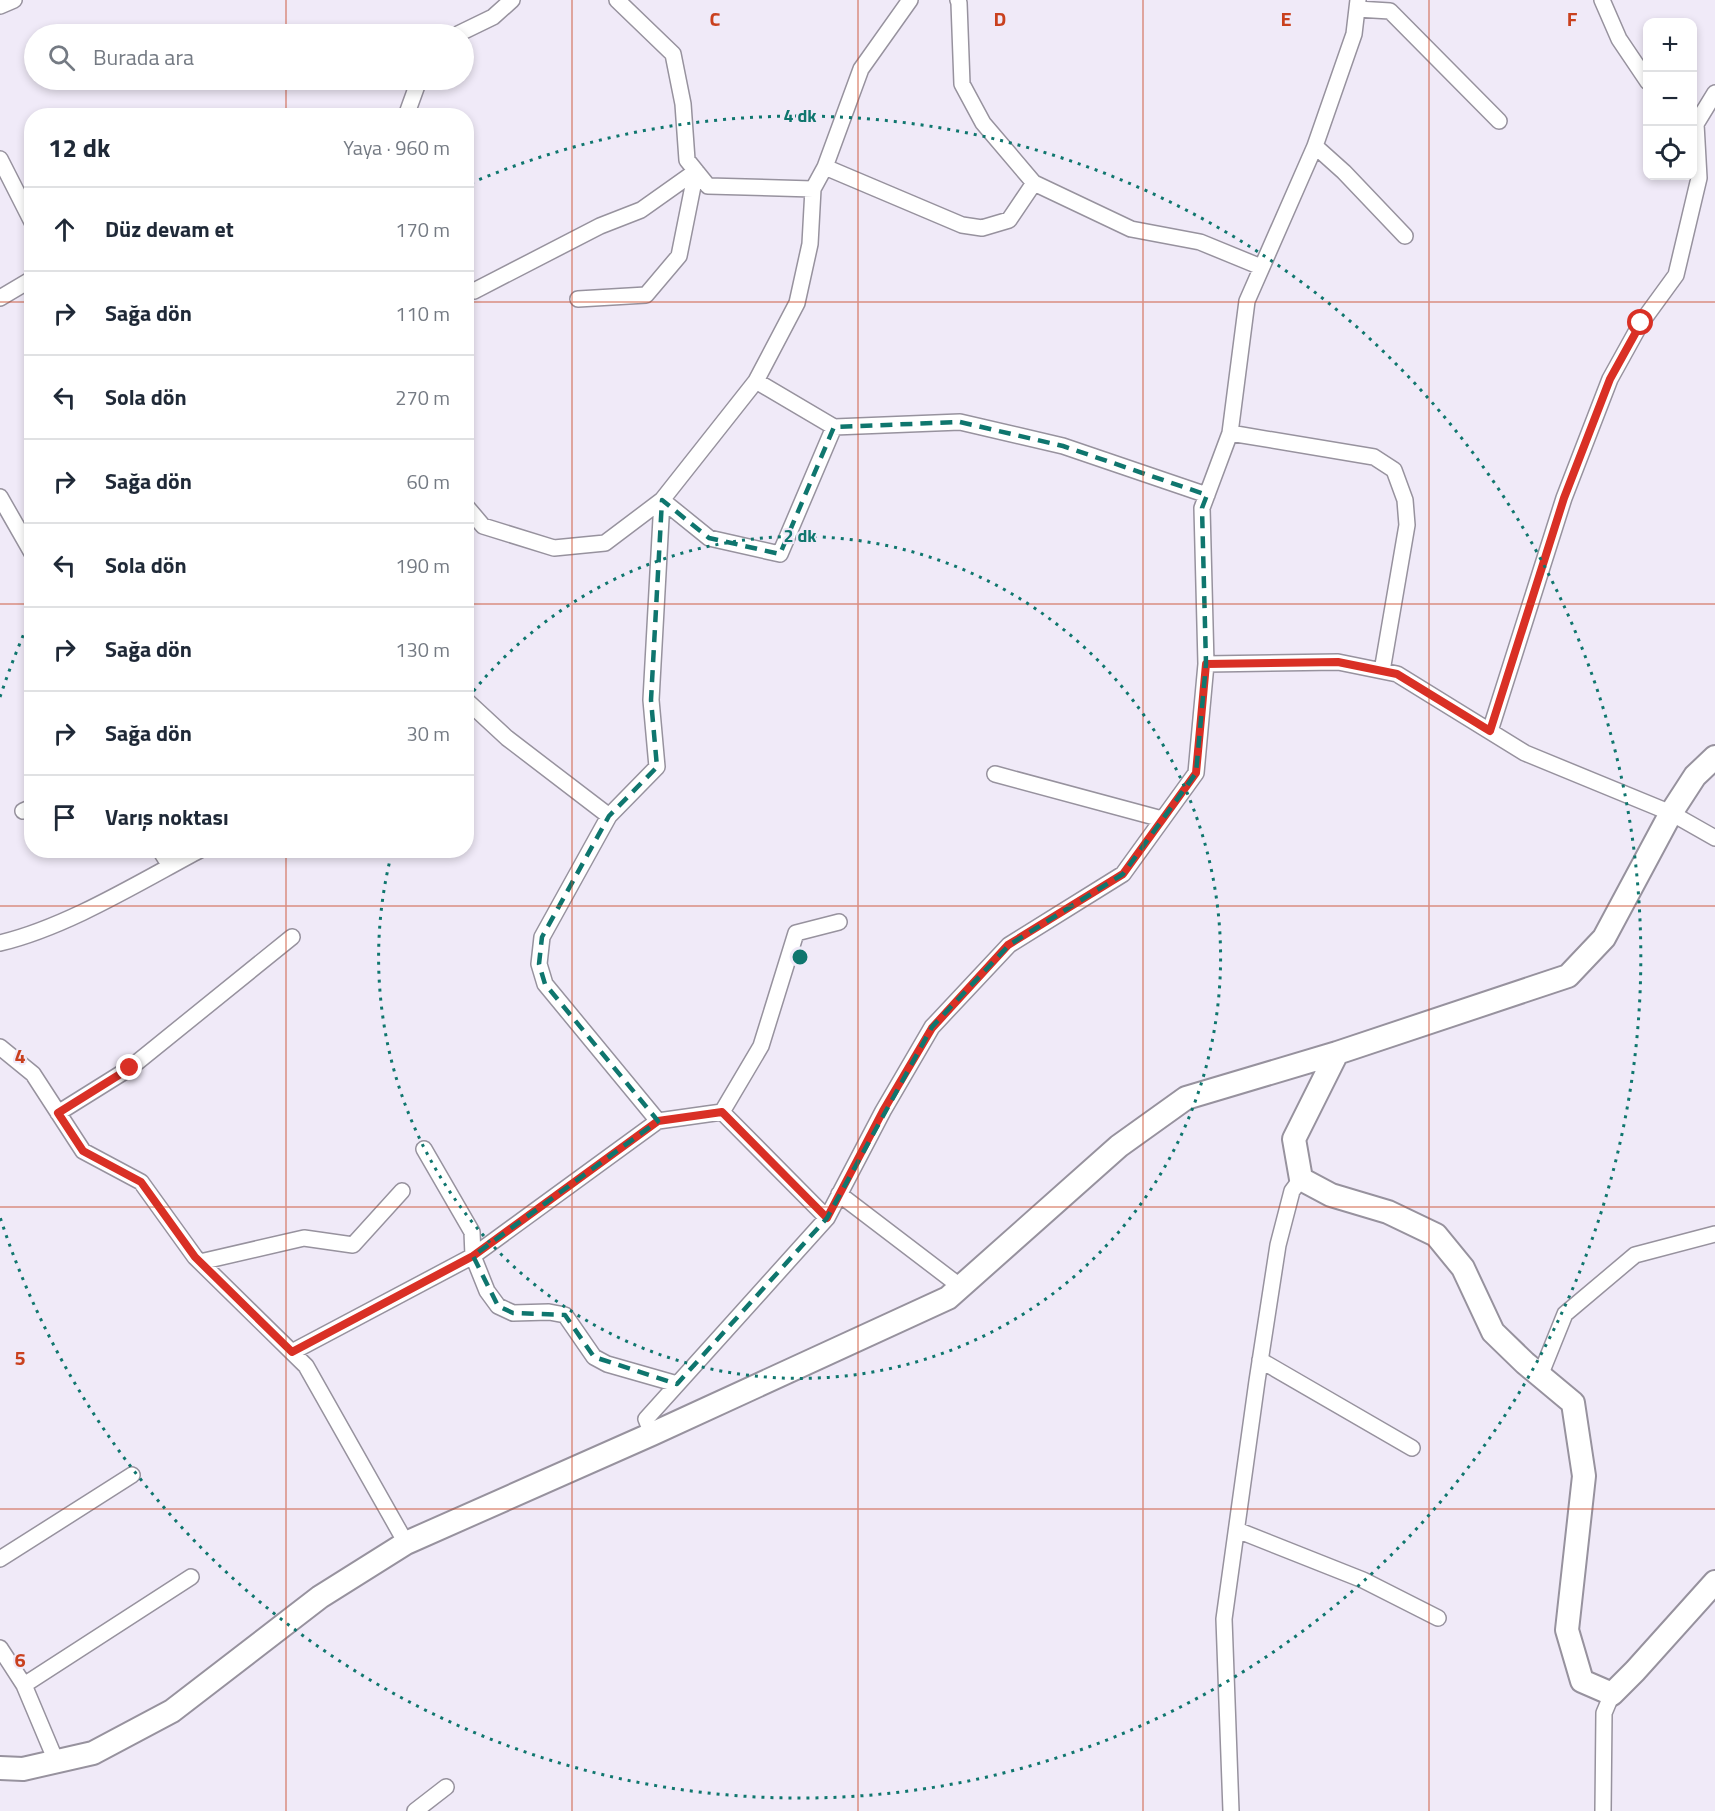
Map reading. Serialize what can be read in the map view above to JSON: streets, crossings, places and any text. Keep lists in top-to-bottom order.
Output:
{
  "page": {
    "map_buttons": ["+", "−"],
    "search": "Burada ara",
    "heading": ["12 dk", "Yaya · 960 m"],
    "list": [
      ["Düz devam et", "170 m"],
      ["Sağa dön", "110 m"],
      ["Sola dön", "270 m"],
      ["Sağa dön", "60 m"],
      ["Sola dön", "190 m"],
      ["Sağa dön", "130 m"],
      ["Sağa dön", "30 m"],
      "Varış noktası"
    ]
  },
  "grid": {
    "columns": [
      "C",
      "D",
      "E",
      "F"
    ],
    "rows": ["4", "5", "6"]
  },
  "rings": ["4 dk", "2 dk"]
}
